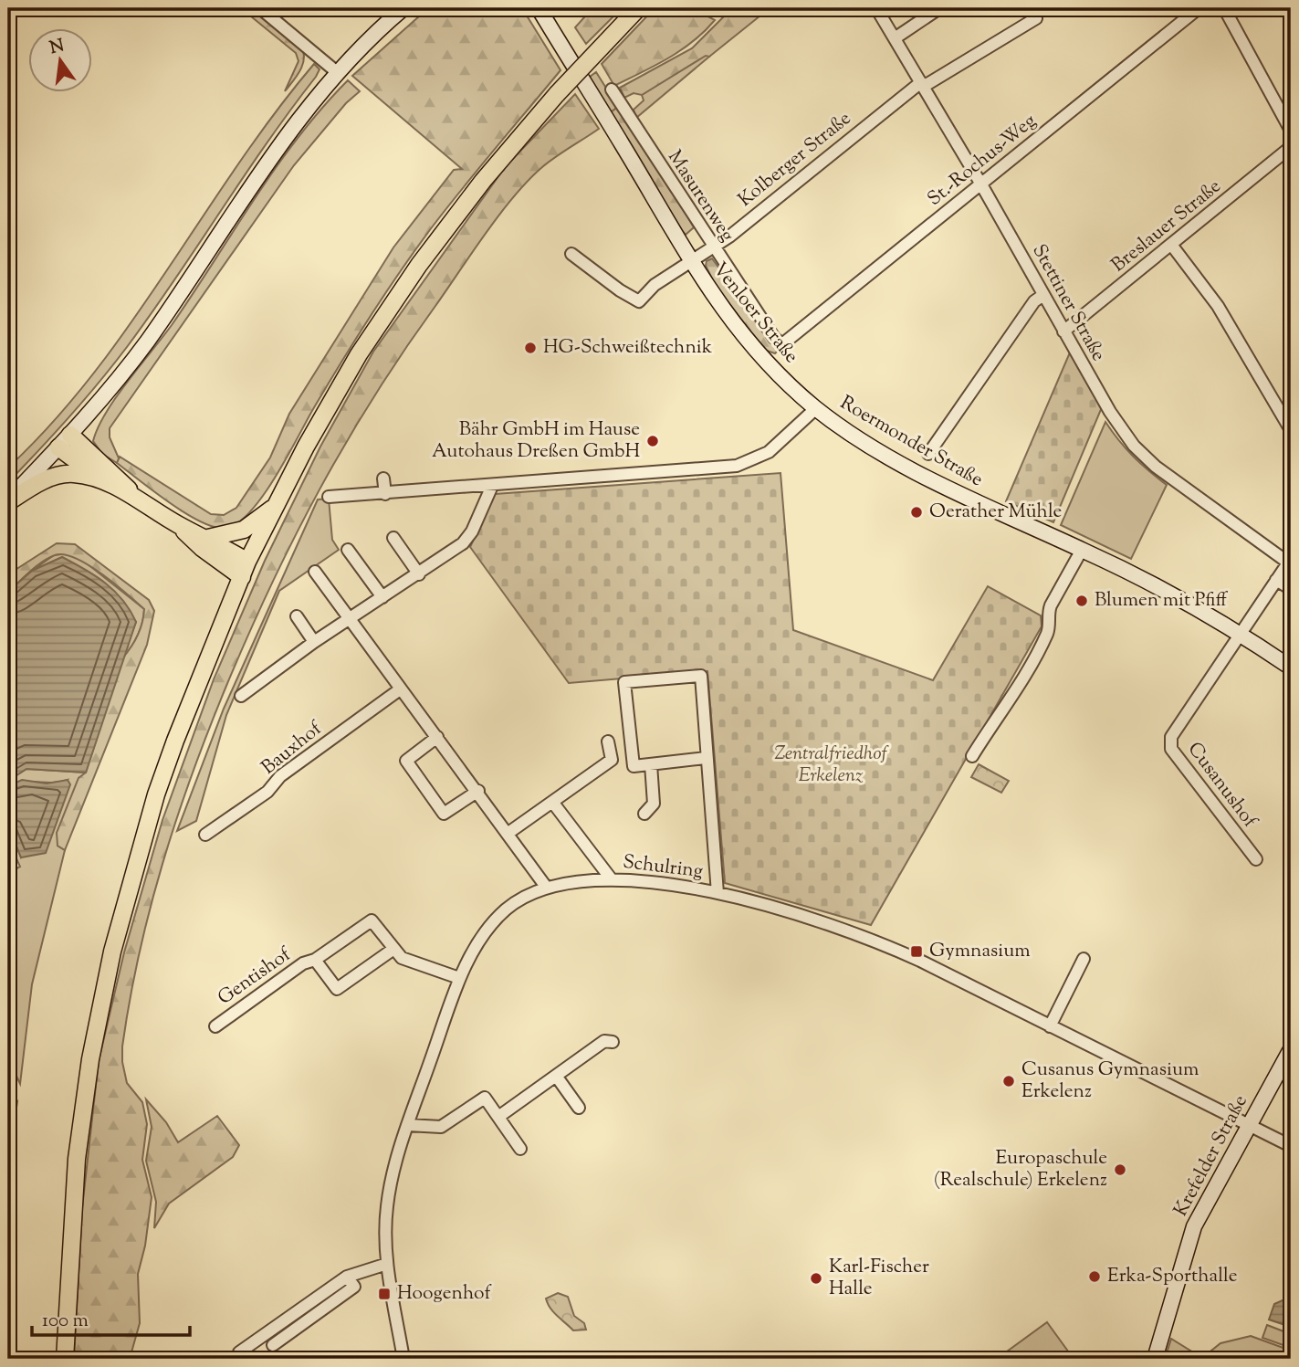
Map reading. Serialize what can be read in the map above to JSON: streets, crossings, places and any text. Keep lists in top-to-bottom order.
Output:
{
  "streets": {
    "main road": ["Venloer Straße", "Roermonder Straße", "Krefelder Straße"],
    "street": [
      "Kolberger Straße",
      "St.-Rochus-Weg",
      "Masurenweg",
      "Breslauer Straße",
      "Stettiner Straße",
      "Bauxhof",
      "Cusanushof",
      "Schulring",
      "Gentishof"
    ]
  },
  "crossings": [
    ["Kolberger Straße", "Masurenweg"],
    ["Kolberger Straße", "Stettiner Straße"],
    ["Kolberger Straße", "Venloer Straße"],
    ["St.-Rochus-Weg", "Masurenweg"],
    ["St.-Rochus-Weg", "Stettiner Straße"],
    ["Breslauer Straße", "Stettiner Straße"],
    ["Stettiner Straße", "Cusanushof"],
    ["Venloer Straße", "Roermonder Straße"],
    ["Roermonder Straße", "Cusanushof"],
    ["Schulring", "Gentishof"],
    ["Schulring", "Krefelder Straße"]
  ],
  "parks": ["Zentralfriedhof Erkelenz"],
  "places": {
    "other": [
      "HG-Schweißtechnik",
      "Bähr GmbH im Hause Autohaus Dreßen GmbH",
      "Oerather Mühle",
      "Blumen mit Pfiff",
      "Cusanus Gymnasium Erkelenz",
      "Europaschule (Realschule) Erkelenz",
      "Erka-Sporthalle",
      "Karl-Fischer Halle"
    ],
    "transit": ["Gymnasium", "Hoogenhof"]
  },
  "scale_bar": "100 m",
  "north": "top"
}
